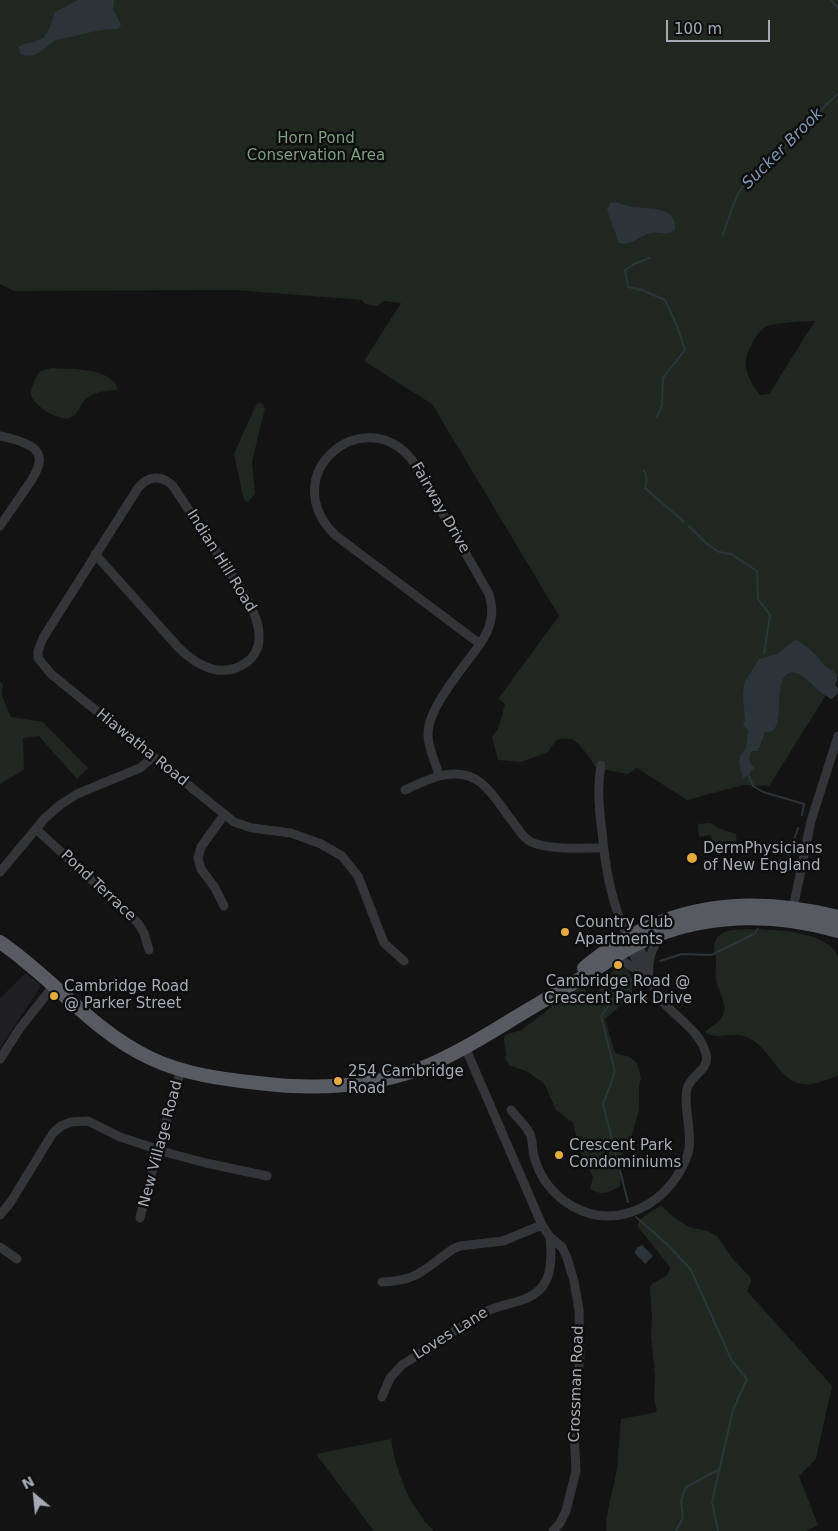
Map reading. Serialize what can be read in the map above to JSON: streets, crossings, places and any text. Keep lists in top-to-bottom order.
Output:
{
  "streets": {
    "street": [
      "Fairway Drive",
      "Indian Hill Road",
      "Hiawatha Road",
      "Pond Terrace",
      "New Village Road",
      "Loves Lane",
      "Crossman Road"
    ]
  },
  "crossings": [
    ["Indian Hill Road", "Hiawatha Road"],
    ["Loves Lane", "Crossman Road"]
  ],
  "water": ["Sucker Brook"],
  "parks": ["Horn Pond Conservation Area"],
  "places": [
    "DermPhysicians of New England",
    "Country Club Apartments",
    "Cambridge Road @ Crescent Park Drive",
    "Cambridge Road @ Parker Street",
    "254 Cambridge Road",
    "Crescent Park Condominiums"
  ],
  "scale_bar": "100 m",
  "north": "top left"
}
